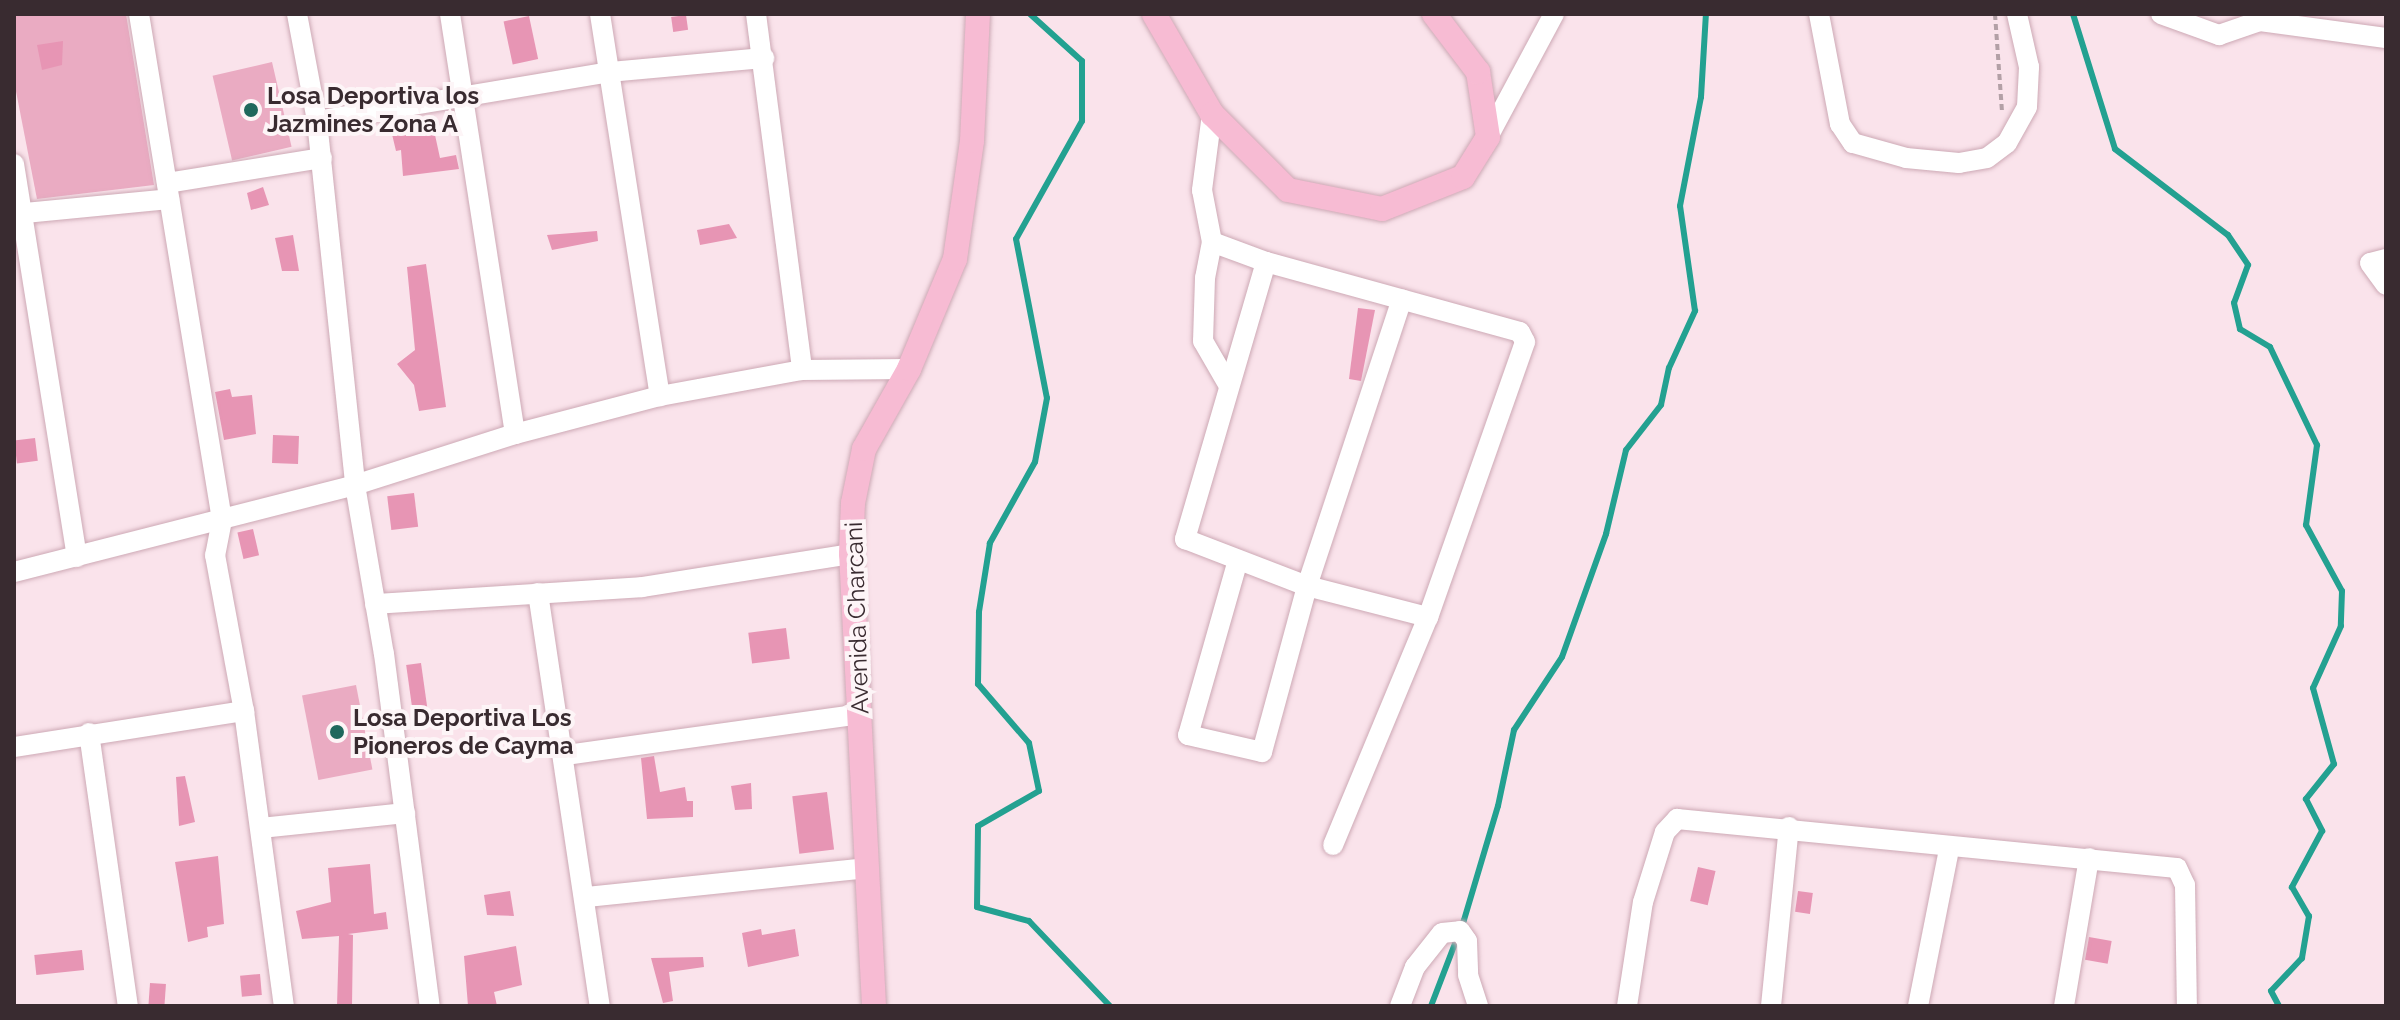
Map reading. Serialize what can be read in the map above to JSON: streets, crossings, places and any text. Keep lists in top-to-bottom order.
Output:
{
  "streets": {
    "main road": ["Avenida Charcani"]
  },
  "places": ["Losa Deportiva los Jazmines Zona A", "Losa Deportiva Los Pioneros de Cayma"]
}
